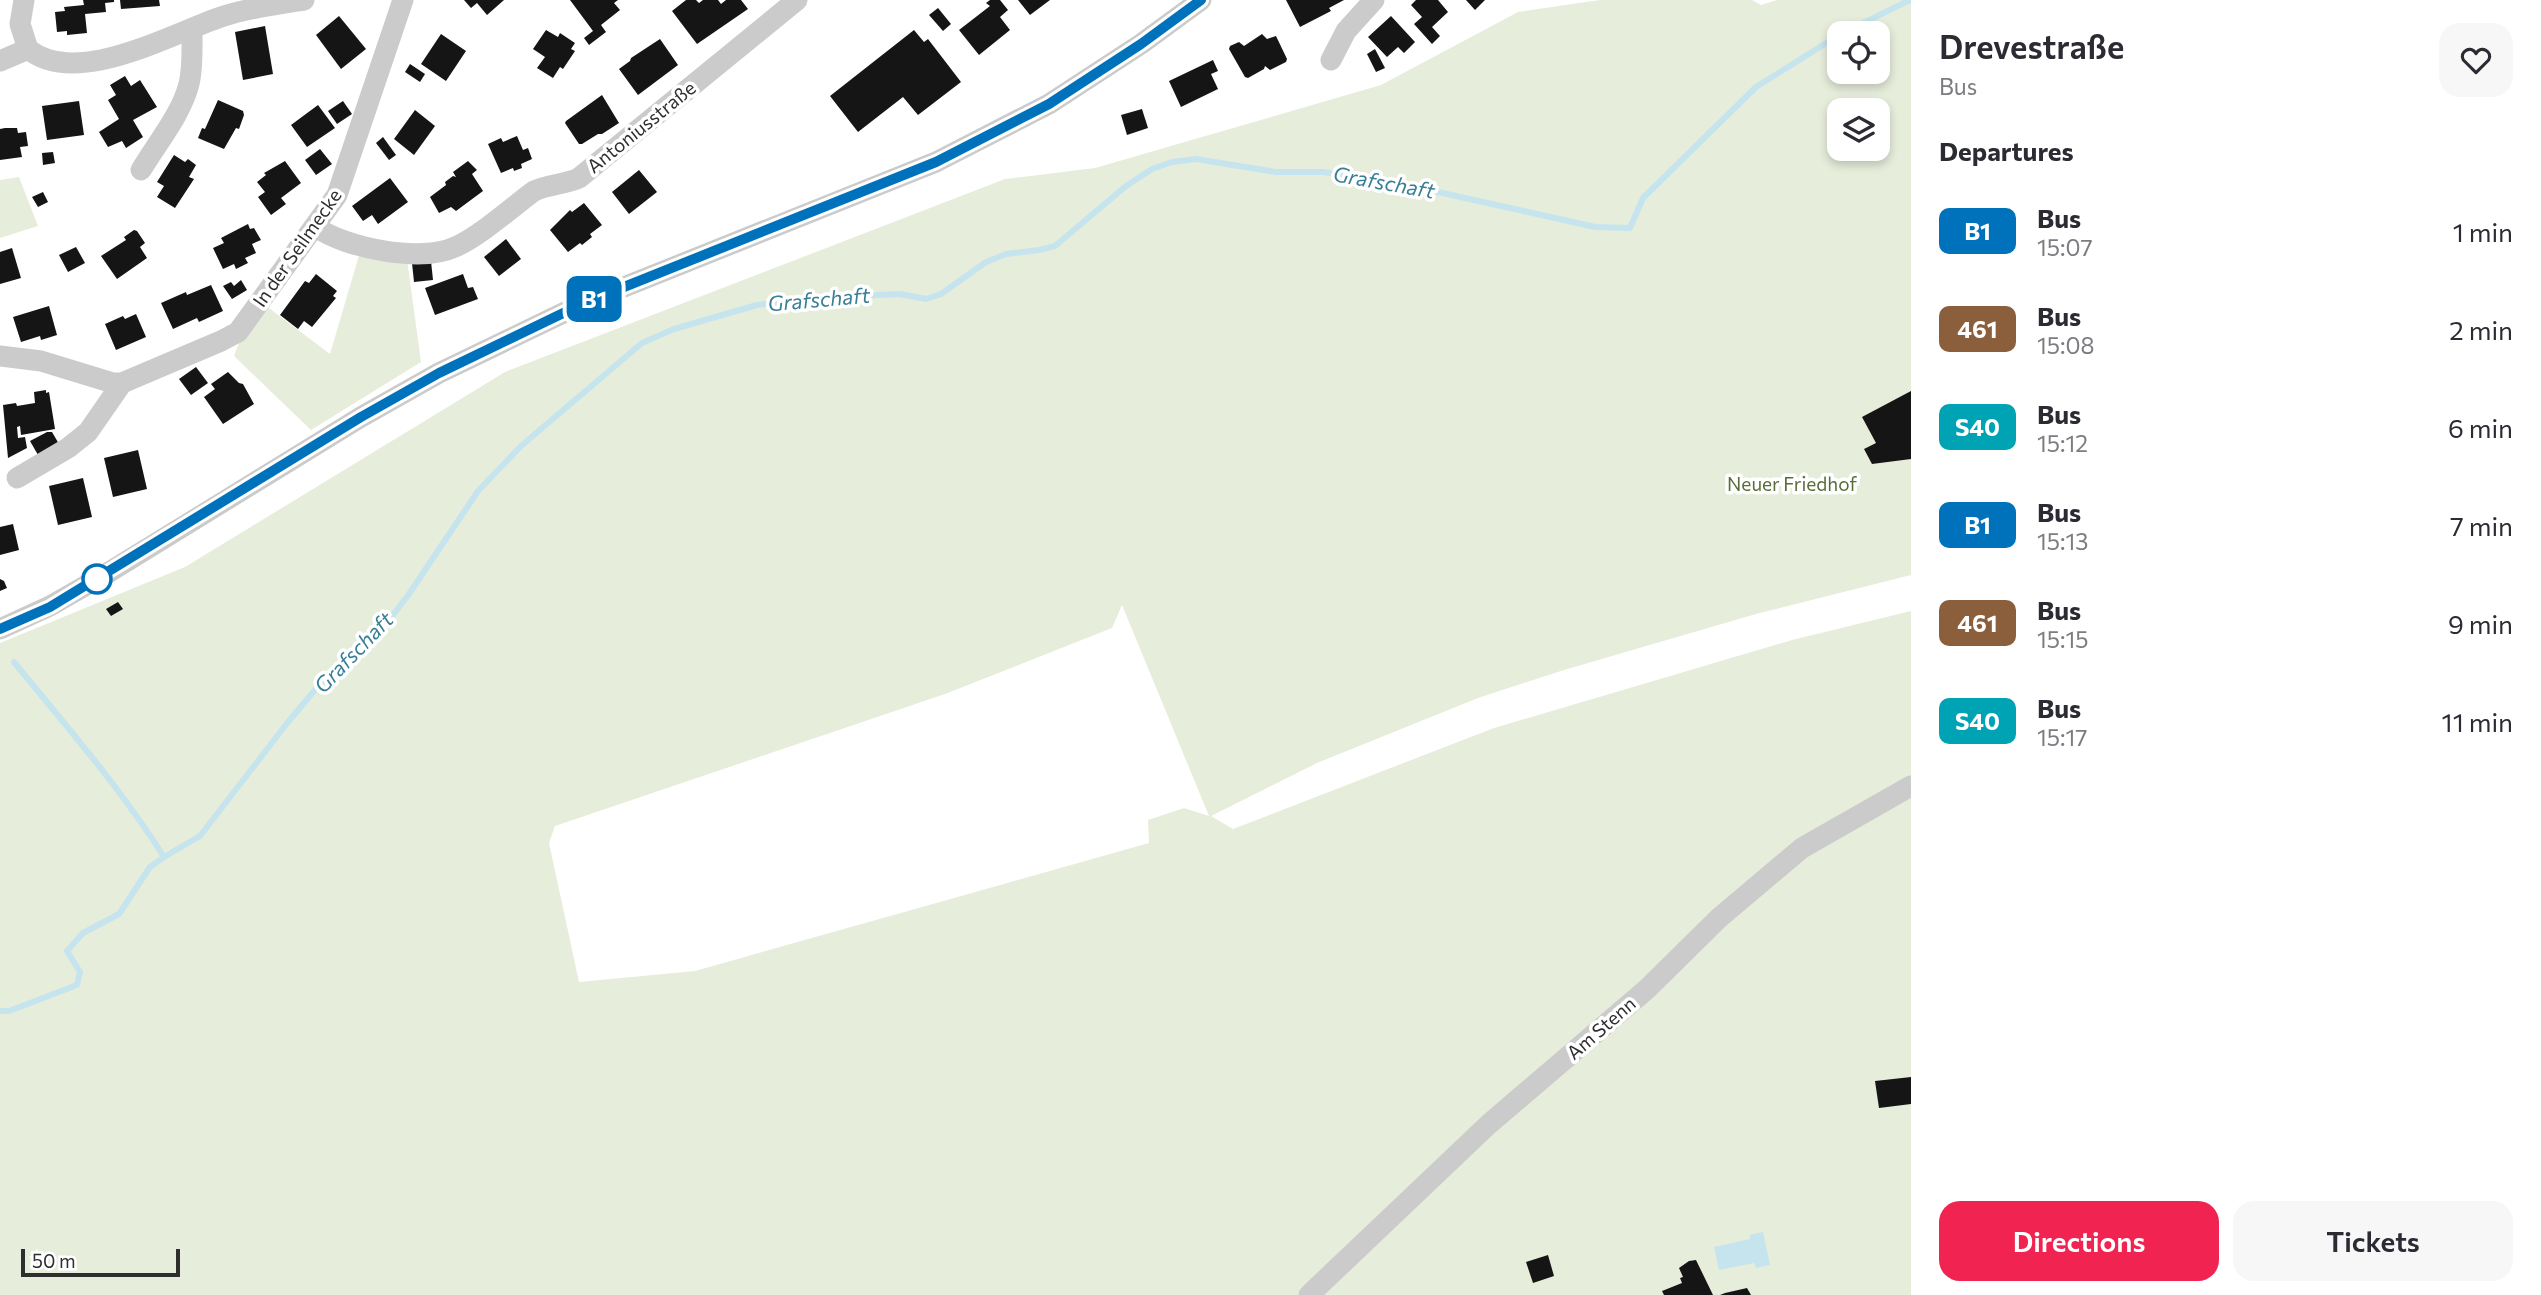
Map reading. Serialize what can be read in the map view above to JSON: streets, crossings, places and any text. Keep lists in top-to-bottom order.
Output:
{
  "streets": {
    "street": ["Antoniusstraße", "In der Seilmecke", "Am Stenn"]
  },
  "crossings": [
    ["Antoniusstraße", "In der Seilmecke"]
  ],
  "water": ["Grafschaft"],
  "parks": ["Neuer Friedhof"],
  "lines": ["bus line B1"],
  "scale_bar": "50 m",
  "page": {
    "on_map": "B1",
    "heading": [
      ["Drevestraße", "Bus"],
      "Departures"
    ],
    "list": [
      {
        "mark": "B1",
        "name": "Bus",
        "note": "15:07",
        "value": "1 min"
      },
      {
        "mark": "461",
        "name": "Bus",
        "note": "15:08",
        "value": "2 min"
      },
      {
        "mark": "S40",
        "name": "Bus",
        "note": "15:12",
        "value": "6 min"
      },
      {
        "mark": "B1",
        "name": "Bus",
        "note": "15:13",
        "value": "7 min"
      },
      {
        "mark": "461",
        "name": "Bus",
        "note": "15:15",
        "value": "9 min"
      },
      {
        "mark": "S40",
        "name": "Bus",
        "note": "15:17",
        "value": "11 min"
      }
    ],
    "buttons": ["Directions", "Tickets"],
    "scale": "50 m"
  }
}
